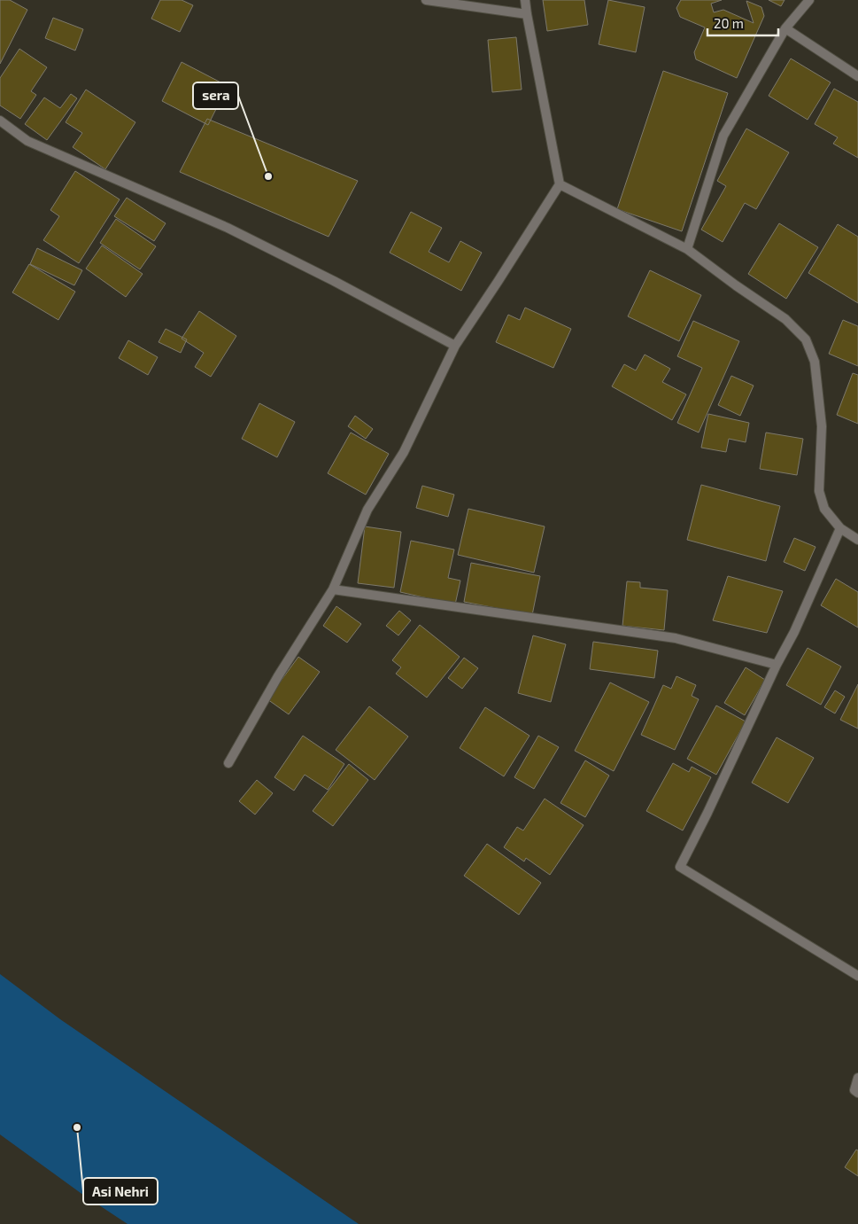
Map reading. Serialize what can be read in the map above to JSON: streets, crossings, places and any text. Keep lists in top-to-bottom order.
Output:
{
  "places": ["sera", "Asi Nehri"],
  "scale_bar": "20 m"
}
